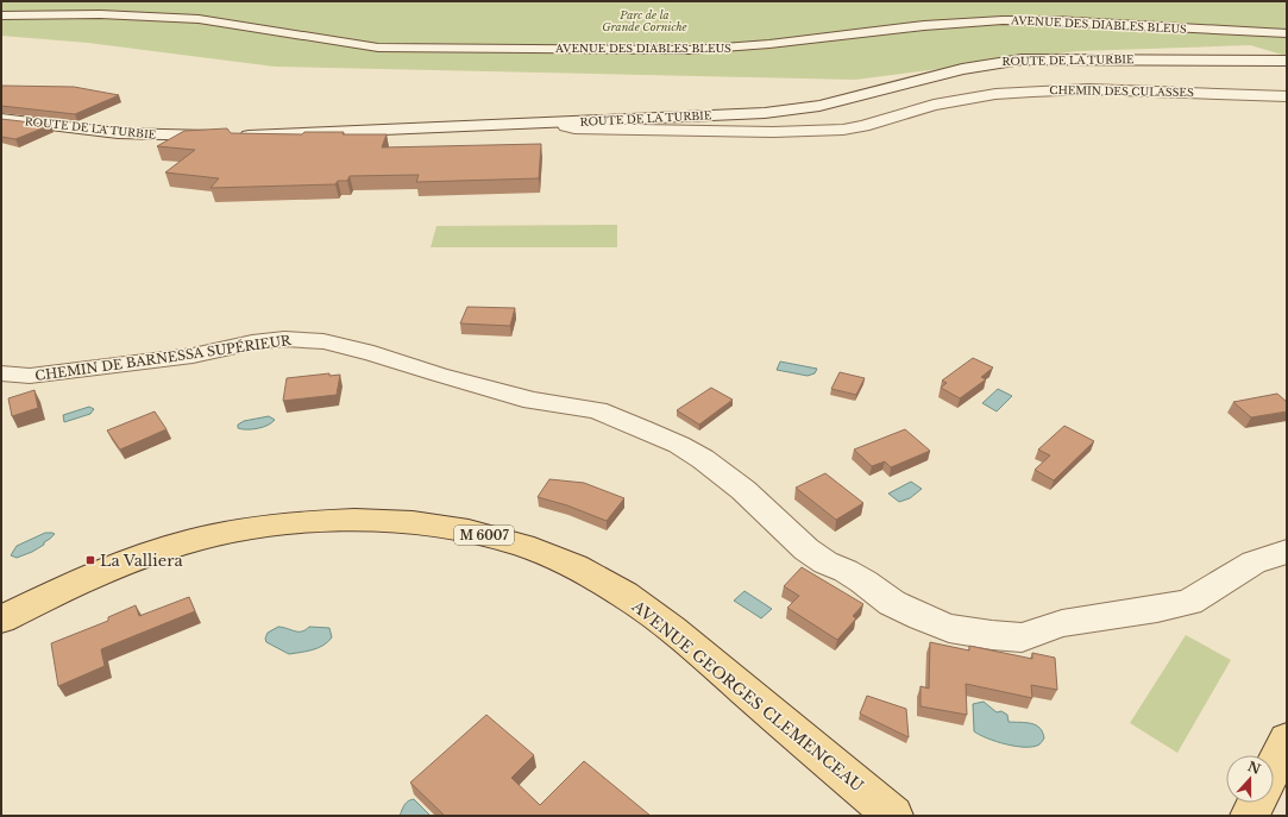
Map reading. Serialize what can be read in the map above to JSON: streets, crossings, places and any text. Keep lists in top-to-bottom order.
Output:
{
  "streets": {
    "main road": [
      "AVENUE DES DIABLES BLEUS",
      "ROUTE DE LA TURBIE",
      "CHEMIN DES CULASSES",
      "CHEMIN DE BARNESSA SUPÉRIEUR",
      "M 6007",
      "AVENUE GEORGES CLEMENCEAU"
    ]
  },
  "crossings": [
    ["ROUTE DE LA TURBIE", "CHEMIN DES CULASSES"]
  ],
  "parks": ["Parc de la Grande Corniche"],
  "places": {
    "transit": ["La Valliera"]
  },
  "north": "top"
}
